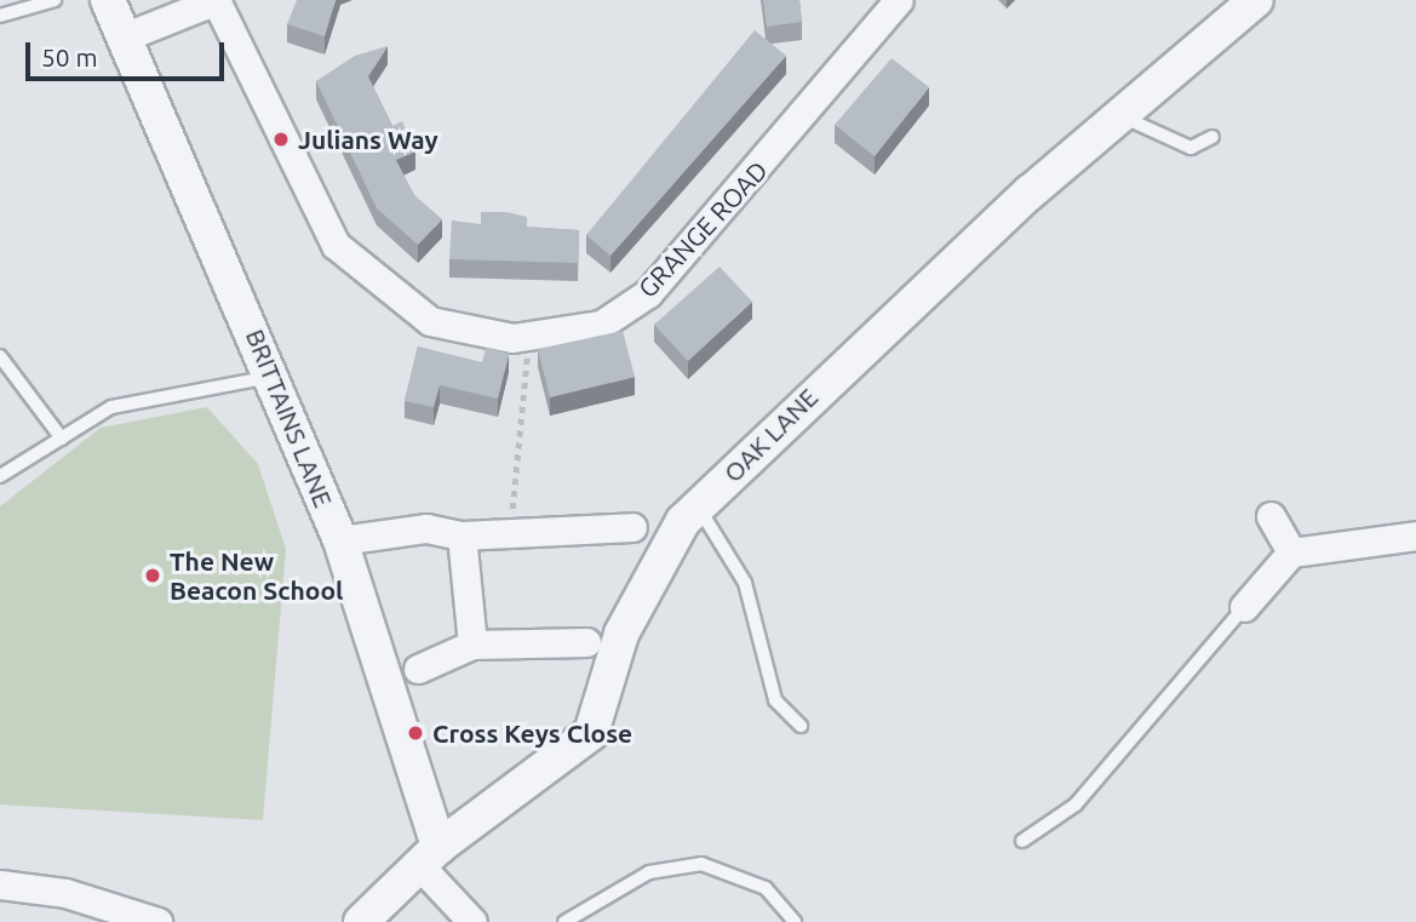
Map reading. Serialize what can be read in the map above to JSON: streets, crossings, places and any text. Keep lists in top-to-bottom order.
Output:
{
  "streets": {
    "street": ["GRANGE ROAD", "BRITTAINS LANE", "OAK LANE"]
  },
  "crossings": [
    ["BRITTAINS LANE", "OAK LANE"]
  ],
  "places": ["Julians Way", "The New Beacon School", "Cross Keys Close"],
  "scale_bar": "50 m"
}
